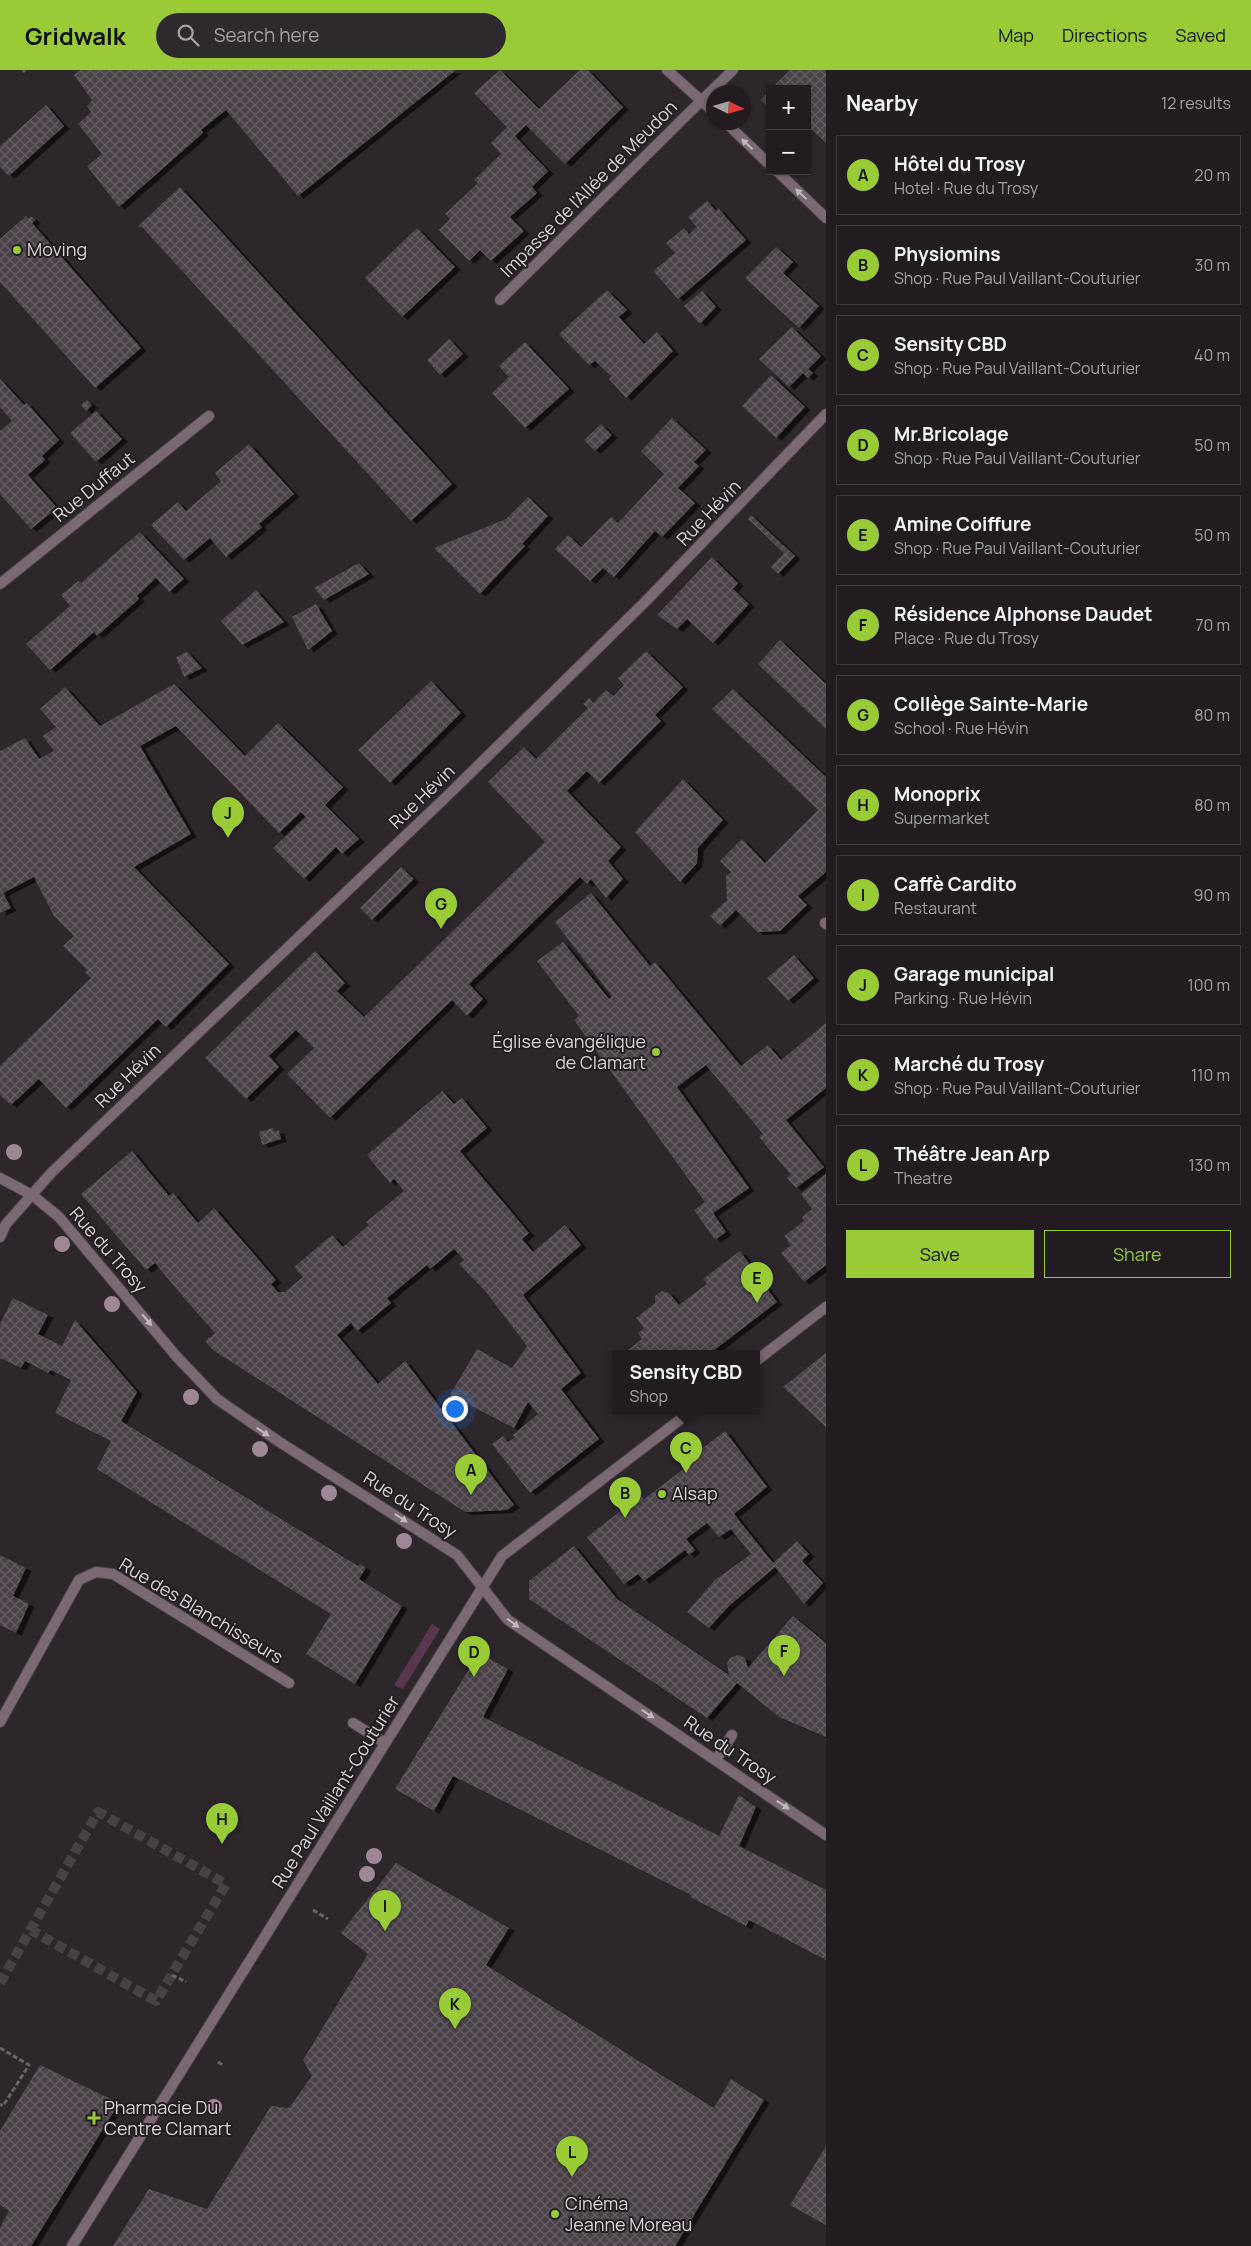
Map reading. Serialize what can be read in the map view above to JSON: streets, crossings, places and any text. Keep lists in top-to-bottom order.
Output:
{
  "streets": {
    "street": [
      "Impasse de l'Allée de Meudon",
      "Rue Duffaut",
      "Rue Hévin",
      "Rue du Trosy",
      "Rue des Blanchisseurs",
      "Rue Paul Vaillant-Couturier"
    ]
  },
  "crossings": [
    ["Rue Hévin", "Rue du Trosy"],
    ["Rue du Trosy", "Rue Paul Vaillant-Couturier"]
  ],
  "one_way": ["Rue du Trosy"],
  "places": {
    "other": [
      "Moving",
      "Église évangélique de Clamart",
      "Alsap",
      "Cinéma Jeanne Moreau"
    ],
    "health": ["Pharmacie Du Centre Clamart"]
  },
  "north": "right",
  "page": {
    "header": "Gridwalk",
    "search": "Search here",
    "nav": ["Map", "Directions", "Saved"],
    "heading": ["Nearby", "12 results"],
    "map_buttons": ["+", "−"],
    "list": [
      {
        "mark": "A",
        "name": "Hôtel du Trosy",
        "note": "Hotel · Rue du Trosy",
        "value": "20 m"
      },
      {
        "mark": "B",
        "name": "Physiomins",
        "note": "Shop · Rue Paul Vaillant-Couturier",
        "value": "30 m"
      },
      {
        "mark": "C",
        "name": "Sensity CBD",
        "note": "Shop · Rue Paul Vaillant-Couturier",
        "value": "40 m"
      },
      {
        "mark": "D",
        "name": "Mr.Bricolage",
        "note": "Shop · Rue Paul Vaillant-Couturier",
        "value": "50 m"
      },
      {
        "mark": "E",
        "name": "Amine Coiffure",
        "note": "Shop · Rue Paul Vaillant-Couturier",
        "value": "50 m"
      },
      {
        "mark": "F",
        "name": "Résidence Alphonse Daudet",
        "note": "Place · Rue du Trosy",
        "value": "70 m"
      },
      {
        "mark": "G",
        "name": "Collège Sainte-Marie",
        "note": "School · Rue Hévin",
        "value": "80 m"
      },
      {
        "mark": "H",
        "name": "Monoprix",
        "note": "Supermarket",
        "value": "80 m"
      },
      {
        "mark": "I",
        "name": "Caffè Cardito",
        "note": "Restaurant",
        "value": "90 m"
      },
      {
        "mark": "J",
        "name": "Garage municipal",
        "note": "Parking · Rue Hévin",
        "value": "100 m"
      },
      {
        "mark": "K",
        "name": "Marché du Trosy",
        "note": "Shop · Rue Paul Vaillant-Couturier",
        "value": "110 m"
      },
      {
        "mark": "L",
        "name": "Théâtre Jean Arp",
        "note": "Theatre",
        "value": "130 m"
      }
    ],
    "pins": [
      "J",
      "G",
      "E",
      "C",
      "A",
      "B",
      "F",
      "D",
      "H",
      "I",
      "K",
      "L"
    ],
    "buttons": ["Save", "Share"],
    "popup": ["Sensity CBD", "Shop"]
  }
}
